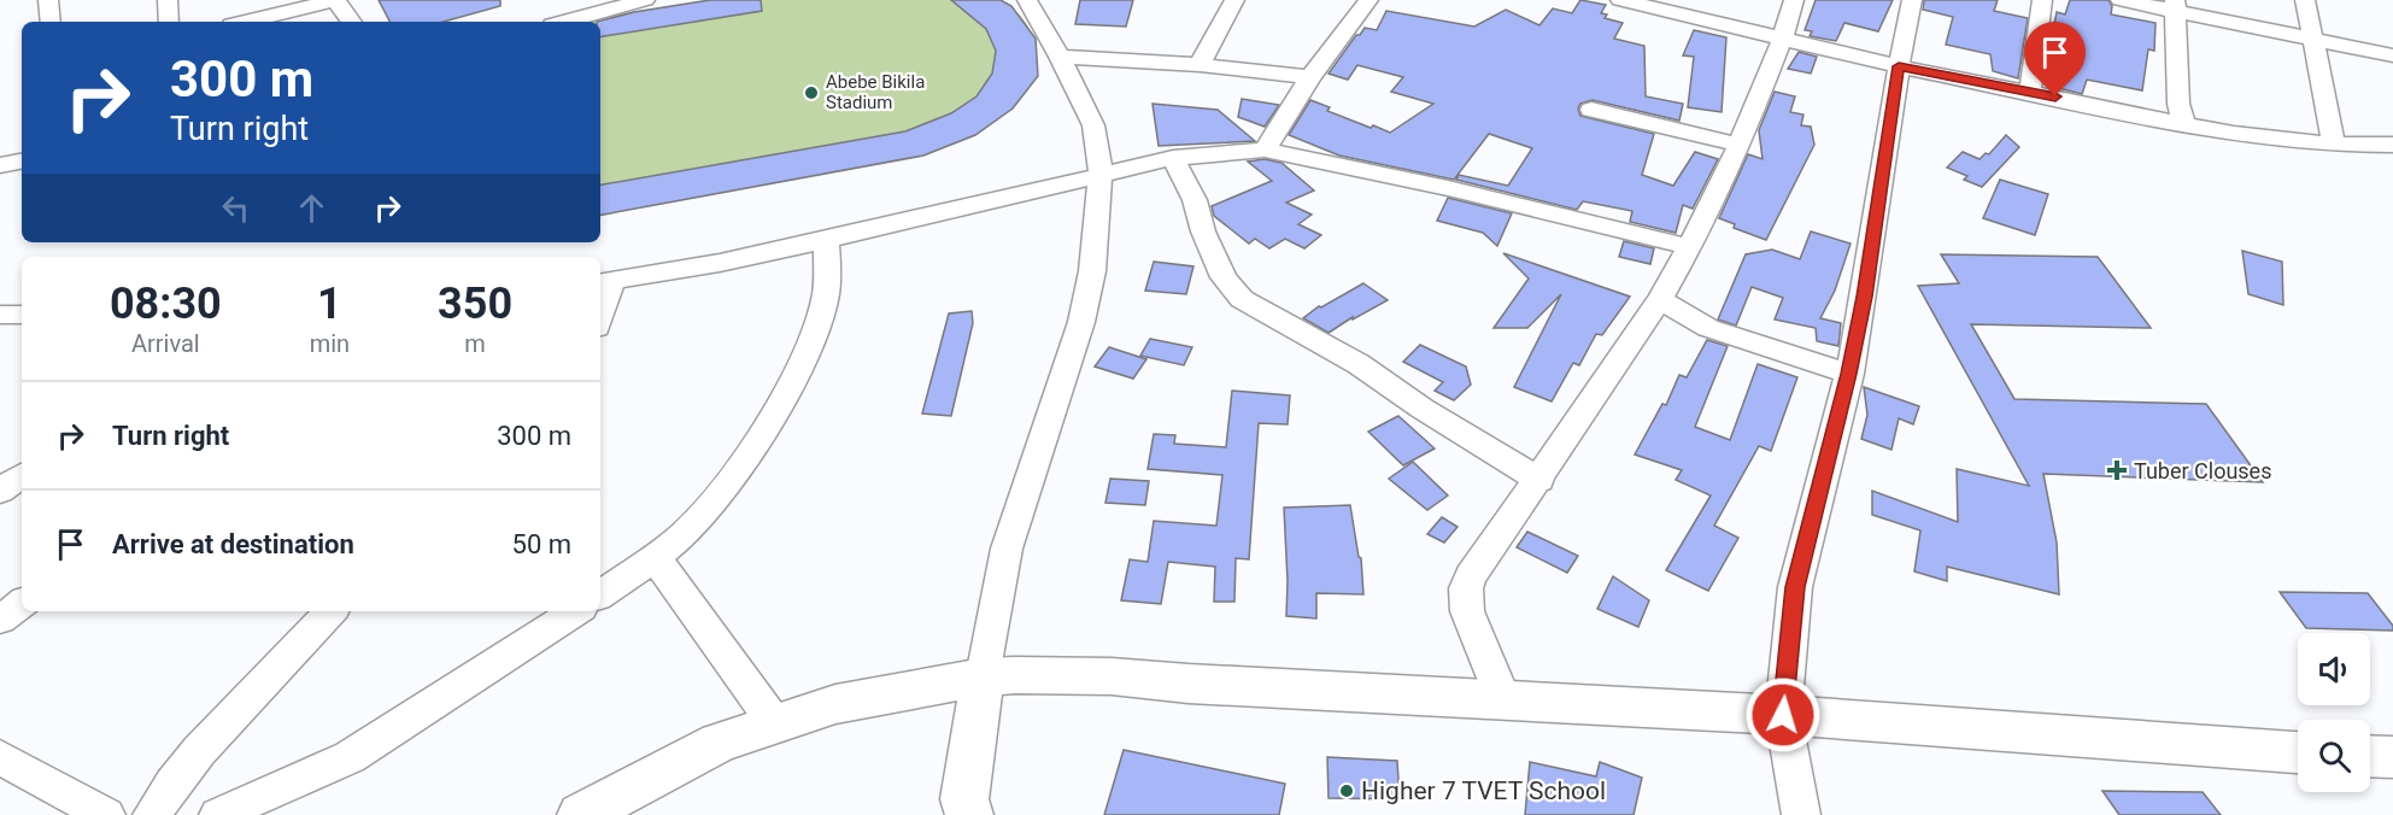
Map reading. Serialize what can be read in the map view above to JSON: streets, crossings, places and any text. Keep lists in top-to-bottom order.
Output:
{
  "places": {
    "other": ["Abebe Bikila Stadium", "Higher 7 TVET School"],
    "health": ["Tuber Clouses"]
  },
  "page": {
    "turn": ["300 m", "Turn right"],
    "eta": [
      "08:30",
      "Arrival",
      "1",
      "min",
      "350",
      "m"
    ],
    "list": [
      {
        "name": "Turn right",
        "value": "300 m"
      },
      {
        "name": "Arrive at destination",
        "value": "50 m"
      }
    ]
  }
}
